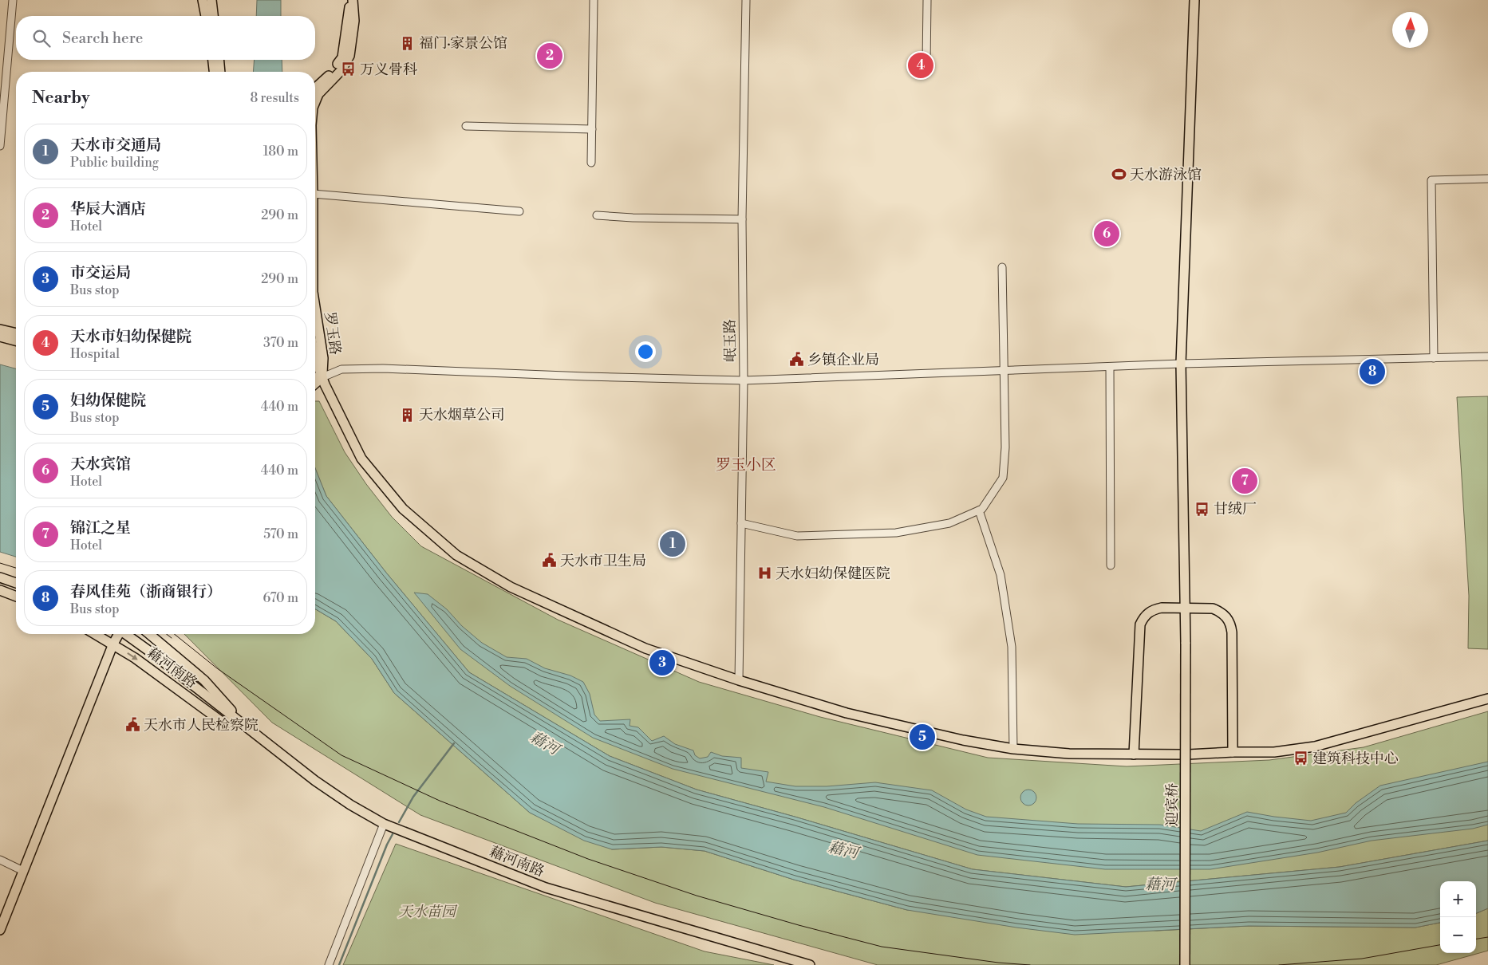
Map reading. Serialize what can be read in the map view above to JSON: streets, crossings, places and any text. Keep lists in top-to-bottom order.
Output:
{
  "streets": {
    "main road": ["罗玉路", "藉河南路", "迎宾桥"],
    "street": ["岷玉路"]
  },
  "districts": ["罗玉小区"],
  "water": ["藉河"],
  "parks": ["天水苗园"],
  "places": {
    "building": ["福门·家景公馆", "天水烟草公司"],
    "bus stop": ["万义骨科", "甘绒厂", "建筑科技中心"],
    "sports": ["天水游泳馆"],
    "public building": ["乡镇企业局", "天水市卫生局", "天水市人民检察院"],
    "hospital": ["天水妇幼保健医院"]
  },
  "north": "top",
  "page": {
    "search": "Search here",
    "pins": [
      "2",
      "4",
      "6",
      "8",
      "7",
      "1",
      "3",
      "5"
    ],
    "heading": ["Nearby", "8 results"],
    "list": [
      {
        "mark": "1",
        "name": "天水市交通局",
        "note": "Public building",
        "value": "180 m"
      },
      {
        "mark": "2",
        "name": "华辰大酒店",
        "note": "Hotel",
        "value": "290 m"
      },
      {
        "mark": "3",
        "name": "市交运局",
        "note": "Bus stop",
        "value": "290 m"
      },
      {
        "mark": "4",
        "name": "天水市妇幼保健院",
        "note": "Hospital",
        "value": "370 m"
      },
      {
        "mark": "5",
        "name": "妇幼保健院",
        "note": "Bus stop",
        "value": "440 m"
      },
      {
        "mark": "6",
        "name": "天水宾馆",
        "note": "Hotel",
        "value": "440 m"
      },
      {
        "mark": "7",
        "name": "锦江之星",
        "note": "Hotel",
        "value": "570 m"
      },
      {
        "mark": "8",
        "name": "春风佳苑（浙商银行）",
        "note": "Bus stop",
        "value": "670 m"
      }
    ],
    "map_buttons": ["+", "−"]
  }
}
